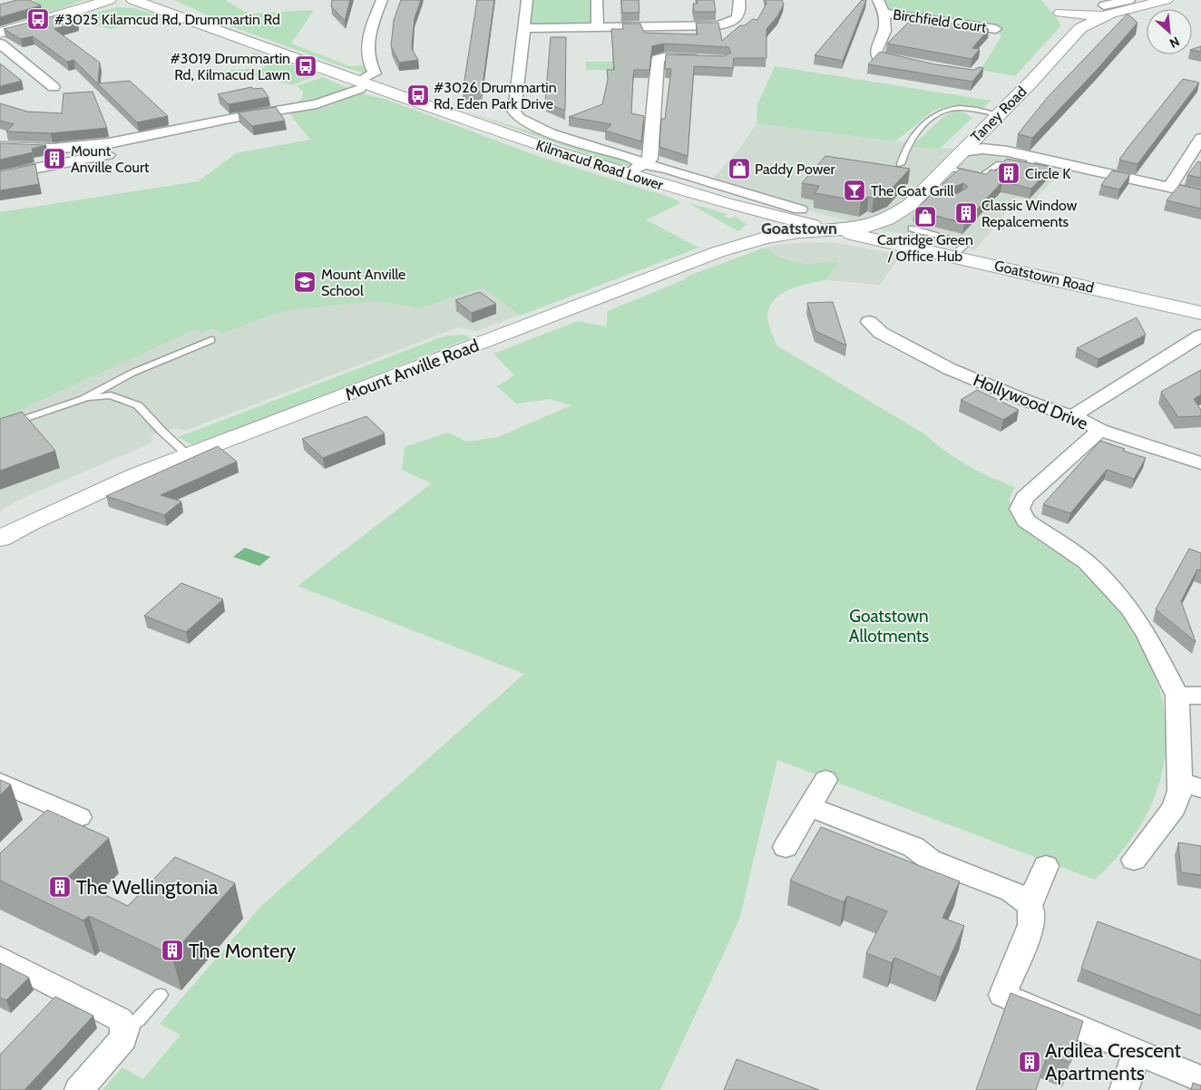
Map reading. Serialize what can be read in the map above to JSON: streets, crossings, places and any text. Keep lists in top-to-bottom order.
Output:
{
  "streets": {
    "main road": [
      "Taney Road",
      "Kilmacud Road Lower",
      "Goatstown Road",
      "Mount Anville Road"
    ],
    "street": ["Birchfield Court", "Hollywood Drive"]
  },
  "crossings": [
    ["Taney Road", "Kilmacud Road Lower"],
    ["Taney Road", "Goatstown Road"],
    ["Taney Road", "Mount Anville Road"],
    ["Kilmacud Road Lower", "Goatstown Road"],
    ["Kilmacud Road Lower", "Mount Anville Road"],
    ["Goatstown Road", "Mount Anville Road"]
  ],
  "districts": ["Goatstown"],
  "parks": ["Goatstown Allotments"],
  "places": {
    "bus stop": ["#3025 Kilamcud Rd, Drummartin Rd", "#3019 Drummartin Rd, Kilmacud Lawn", "#3026 Drummartin Rd, Eden Park Drive"],
    "building": [
      "Mount Anville Court",
      "Circle K",
      "Classic Window Repalcements",
      "The Wellingtonia",
      "The Montery",
      "Ardilea Crescent Apartments"
    ],
    "shop": ["Paddy Power", "Cartridge Green / Office Hub"],
    "bar": ["The Goat Grill"],
    "school or university": ["Mount Anville School"]
  },
  "north": "bottom right"
}
